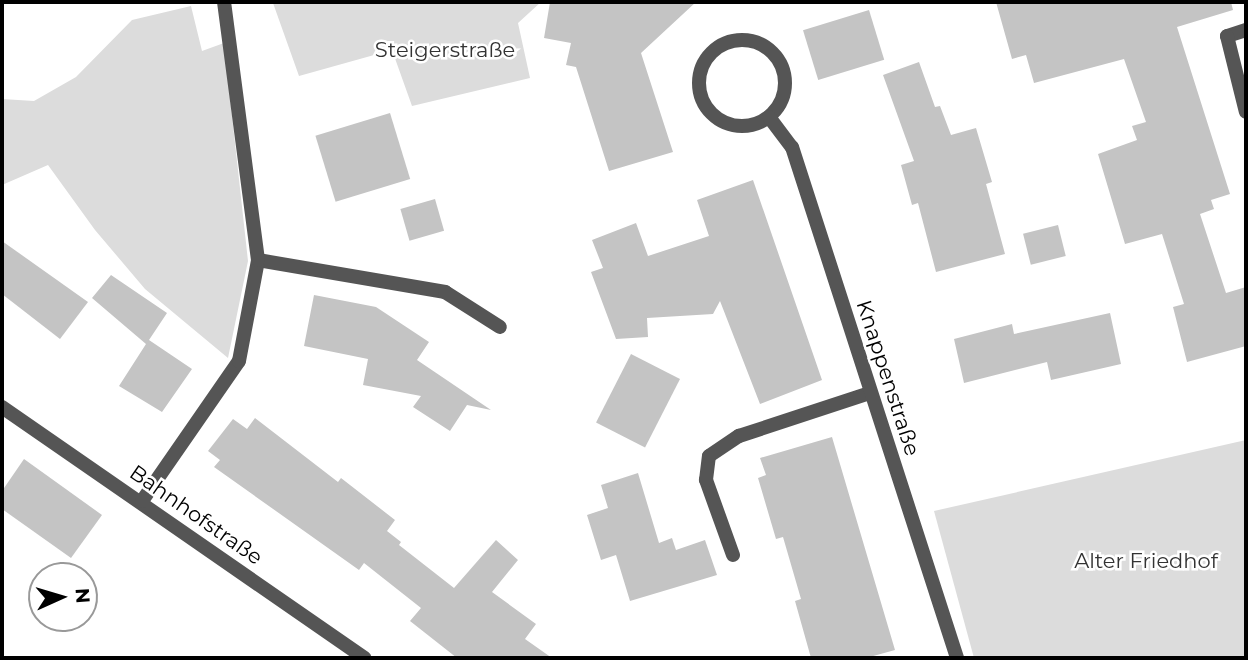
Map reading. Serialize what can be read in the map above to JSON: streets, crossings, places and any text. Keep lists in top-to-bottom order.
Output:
{
  "streets": {
    "street": ["Knappenstraße", "Bahnhofstraße"]
  },
  "parks": ["Steigerstraße", "Alter Friedhof"],
  "north": "right"
}
